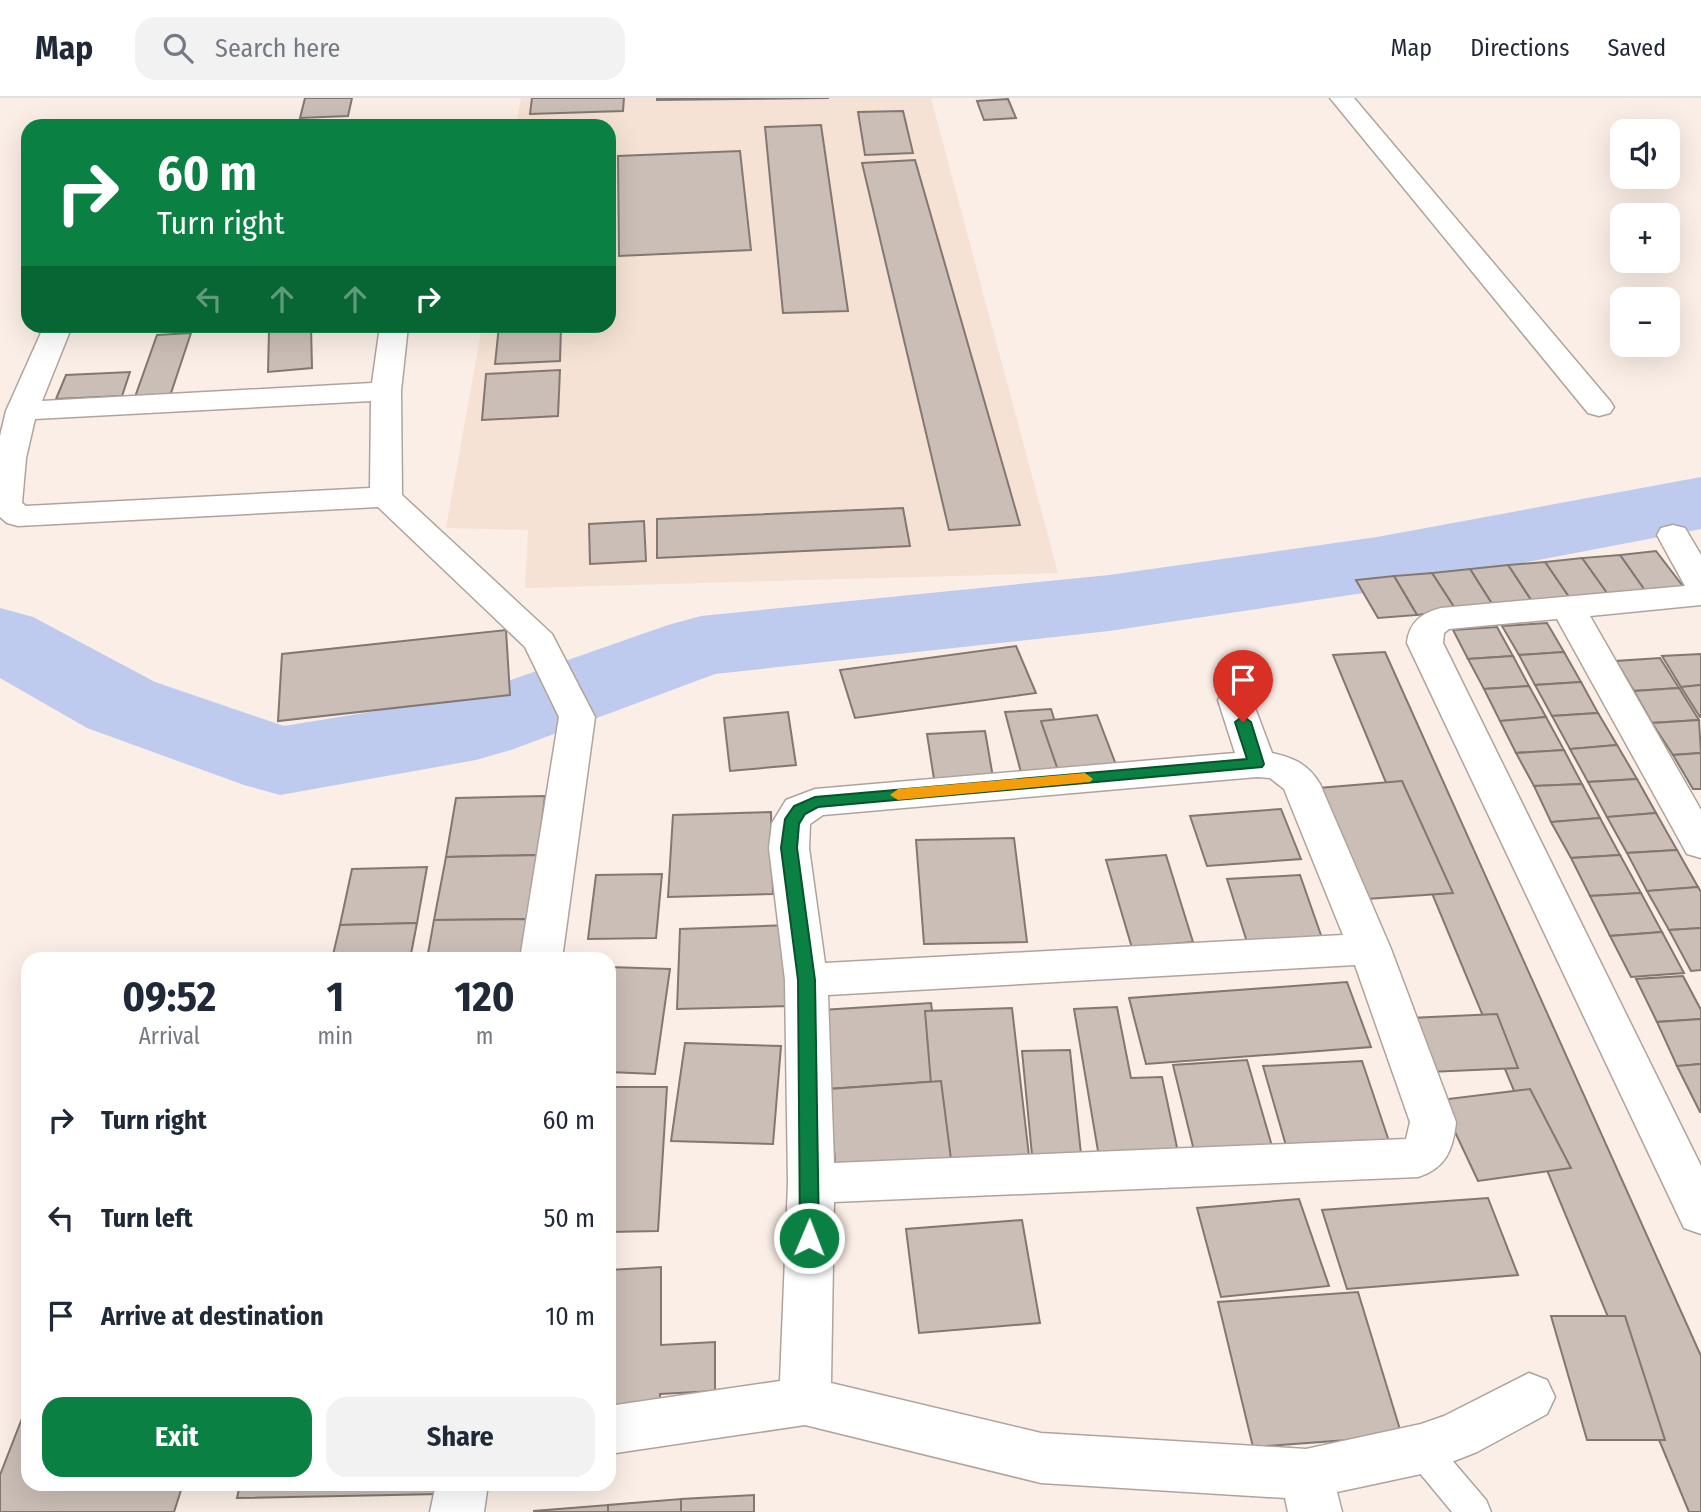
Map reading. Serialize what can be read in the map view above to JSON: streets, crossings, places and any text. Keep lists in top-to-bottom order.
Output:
{
  "page": {
    "header": "Map",
    "search": "Search here",
    "nav": ["Map", "Directions", "Saved"],
    "map_buttons": ["+", "−"],
    "turn": ["60 m", "Turn right"],
    "eta": [
      "09:52",
      "Arrival",
      "1",
      "min",
      "120",
      "m"
    ],
    "list": [
      {
        "name": "Turn right",
        "value": "60 m"
      },
      {
        "name": "Turn left",
        "value": "50 m"
      },
      {
        "name": "Arrive at destination",
        "value": "10 m"
      }
    ],
    "buttons": ["Exit", "Share"]
  }
}
